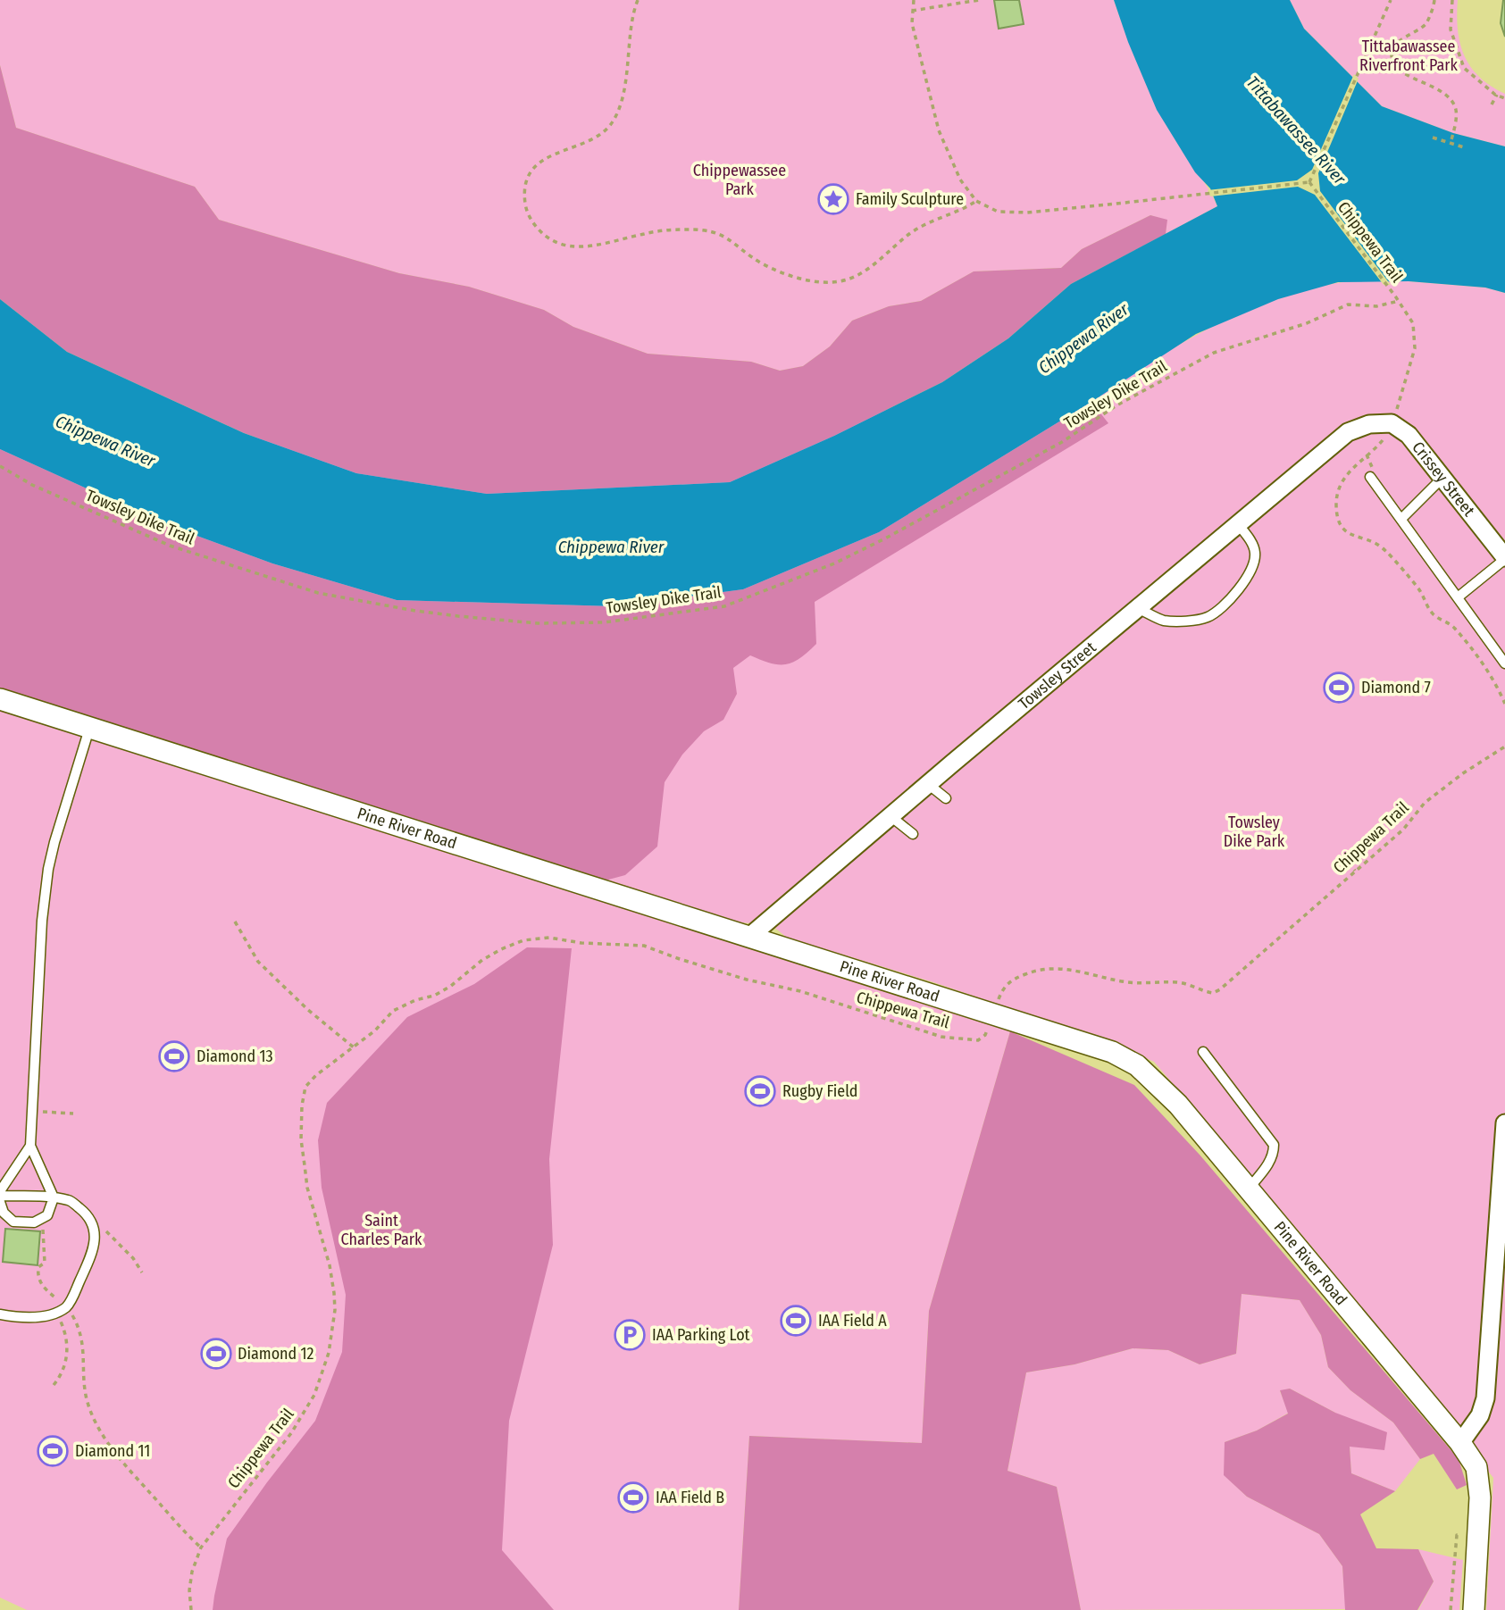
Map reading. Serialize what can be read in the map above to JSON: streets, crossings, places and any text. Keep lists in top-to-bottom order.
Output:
{
  "streets": {
    "street": ["Crissey Street", "Towsley Street", "Pine River Road"],
    "path": ["Chippewa Trail", "Towsley Dike Trail"]
  },
  "crossings": [
    ["Chippewa Trail", "Towsley Dike Trail"],
    ["Chippewa Trail", "Pine River Road"],
    ["Crissey Street", "Towsley Street"],
    ["Towsley Street", "Pine River Road"]
  ],
  "water": ["Tittabawassee River", "Chippewa River"],
  "parks": [
    "Tittabawassee Riverfront Park",
    "Chippewassee Park",
    "Towsley Dike Park",
    "Saint Charles Park"
  ],
  "places": {
    "place": ["Family Sculpture"],
    "sports": [
      "Diamond 7",
      "Diamond 13",
      "Rugby Field",
      "IAA Field A",
      "Diamond 12",
      "Diamond 11",
      "IAA Field B"
    ],
    "parking": ["IAA Parking Lot"]
  }
}
